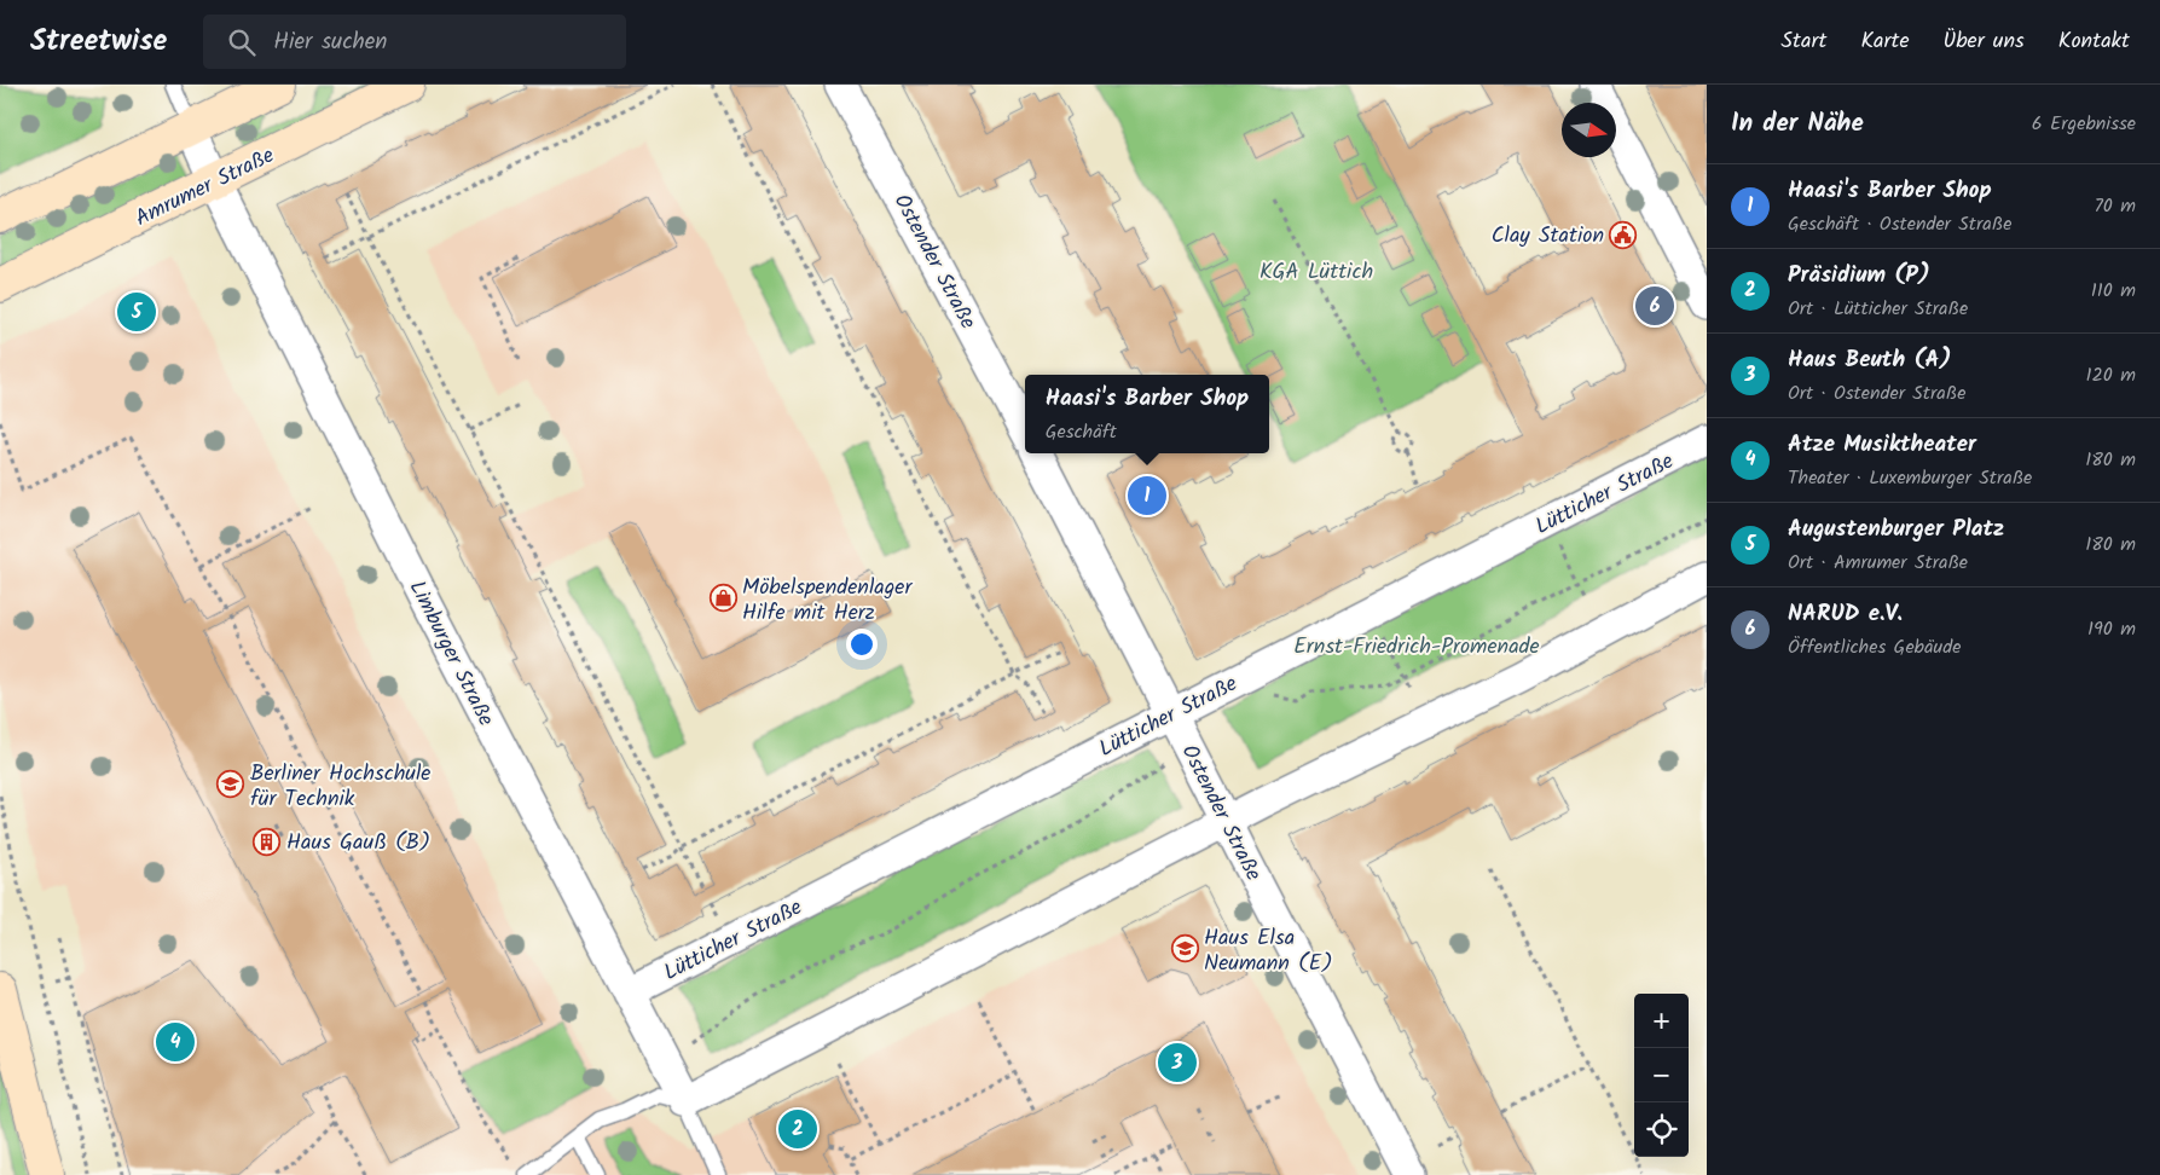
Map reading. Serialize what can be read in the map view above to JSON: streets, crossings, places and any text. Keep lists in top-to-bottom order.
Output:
{
  "streets": {
    "main road": ["Amrumer Straße"],
    "street": ["Ostender Straße", "Lütticher Straße", "Limburger Straße"]
  },
  "crossings": [
    ["Amrumer Straße", "Limburger Straße"],
    ["Ostender Straße", "Lütticher Straße"],
    ["Lütticher Straße", "Limburger Straße"]
  ],
  "parks": ["KGA Lüttich", "Ernst-Friedrich-Promenade"],
  "places": {
    "public building": ["Clay Station"],
    "shop": ["Möbelspendenlager Hilfe mit Herz"],
    "school or university": ["Berliner Hochschule für Technik", "Haus Elsa Neumann (E)"],
    "building": ["Haus Gauß (B)"]
  },
  "north": "right",
  "page": {
    "header": "Streetwise",
    "search": "Hier suchen",
    "nav": [
      "Start",
      "Karte",
      "Über uns",
      "Kontakt"
    ],
    "heading": ["In der Nähe", "6 Ergebnisse"],
    "list": [
      {
        "mark": "1",
        "name": "Haasi's Barber Shop",
        "note": "Geschäft · Ostender Straße",
        "value": "70 m"
      },
      {
        "mark": "2",
        "name": "Präsidium (P)",
        "note": "Ort · Lütticher Straße",
        "value": "110 m"
      },
      {
        "mark": "3",
        "name": "Haus Beuth (A)",
        "note": "Ort · Ostender Straße",
        "value": "120 m"
      },
      {
        "mark": "4",
        "name": "Atze Musiktheater",
        "note": "Theater · Luxemburger Straße",
        "value": "180 m"
      },
      {
        "mark": "5",
        "name": "Augustenburger Platz",
        "note": "Ort · Amrumer Straße",
        "value": "180 m"
      },
      {
        "mark": "6",
        "name": "NARUD e.V.",
        "note": "Öffentliches Gebäude",
        "value": "190 m"
      }
    ],
    "pins": [
      "6",
      "5",
      "1",
      "4",
      "3",
      "2"
    ],
    "popup": ["Haasi's Barber Shop", "Geschäft"],
    "map_buttons": ["+", "−"]
  }
}
